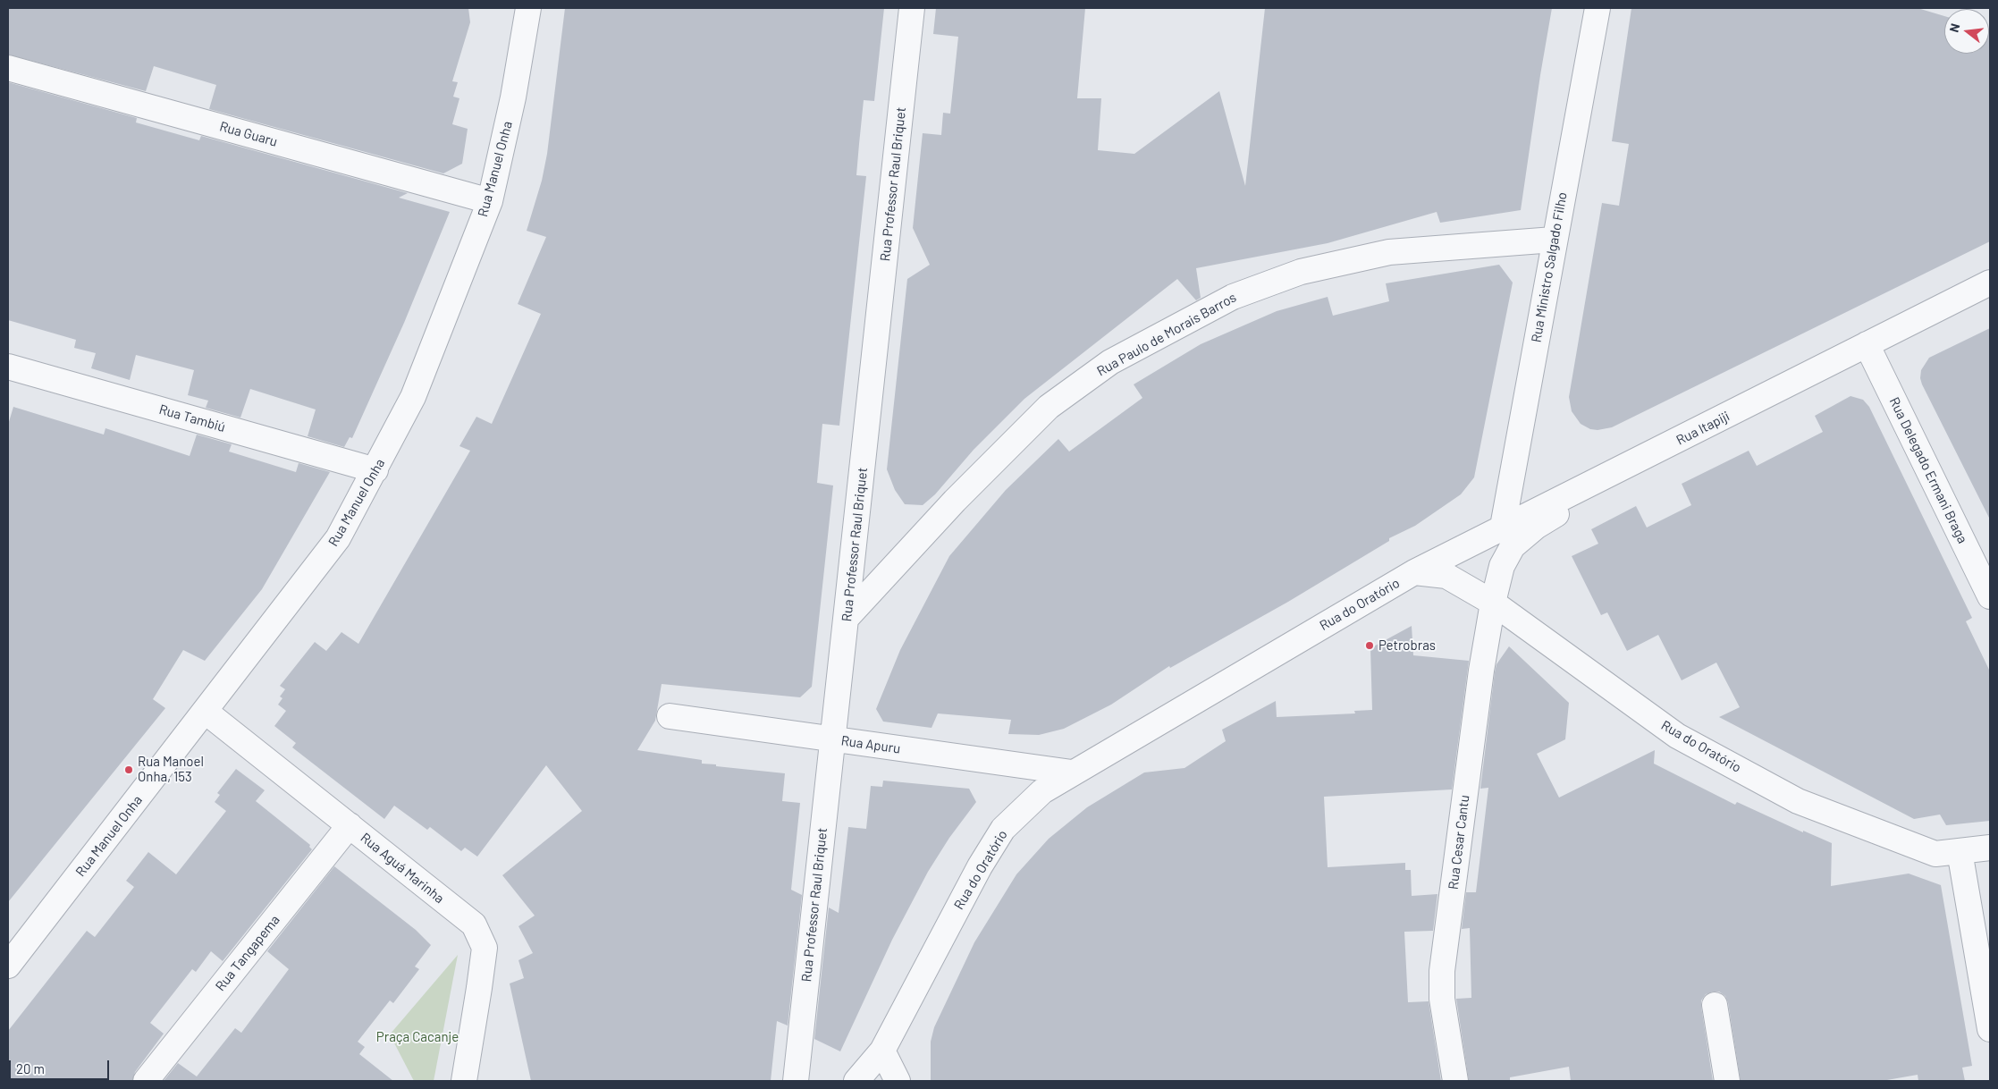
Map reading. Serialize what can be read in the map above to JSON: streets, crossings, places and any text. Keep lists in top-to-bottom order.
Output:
{
  "streets": {
    "street": [
      "Rua Guaru",
      "Rua Manuel Onha",
      "Rua Professor Raul Briquet",
      "Rua Ministro Salgado Filho",
      "Rua Paulo de Morais Barros",
      "Rua Tambiú",
      "Rua Itapiji",
      "Rua Delegado Ermani Braga",
      "Rua do Oratório",
      "Rua Apuru",
      "Rua Cesar Cantu",
      "Rua Aguá Marinha",
      "Rua Tangapema"
    ]
  },
  "crossings": [
    ["Rua Guaru", "Rua Manuel Onha"],
    ["Rua Manuel Onha", "Rua Tambiú"],
    ["Rua Manuel Onha", "Rua Aguá Marinha"],
    ["Rua Professor Raul Briquet", "Rua Paulo de Morais Barros"],
    ["Rua Professor Raul Briquet", "Rua Apuru"],
    ["Rua Ministro Salgado Filho", "Rua Paulo de Morais Barros"],
    ["Rua Ministro Salgado Filho", "Rua Itapiji"],
    ["Rua Itapiji", "Rua Delegado Ermani Braga"],
    ["Rua Itapiji", "Rua do Oratório"],
    ["Rua Itapiji", "Rua Cesar Cantu"],
    ["Rua do Oratório", "Rua Apuru"],
    ["Rua do Oratório", "Rua Cesar Cantu"],
    ["Rua Aguá Marinha", "Rua Tangapema"]
  ],
  "parks": ["Praça Cacanje"],
  "places": ["Petrobras", "Rua Manoel Onha, 153"],
  "scale_bar": "20 m",
  "north": "left"
}
